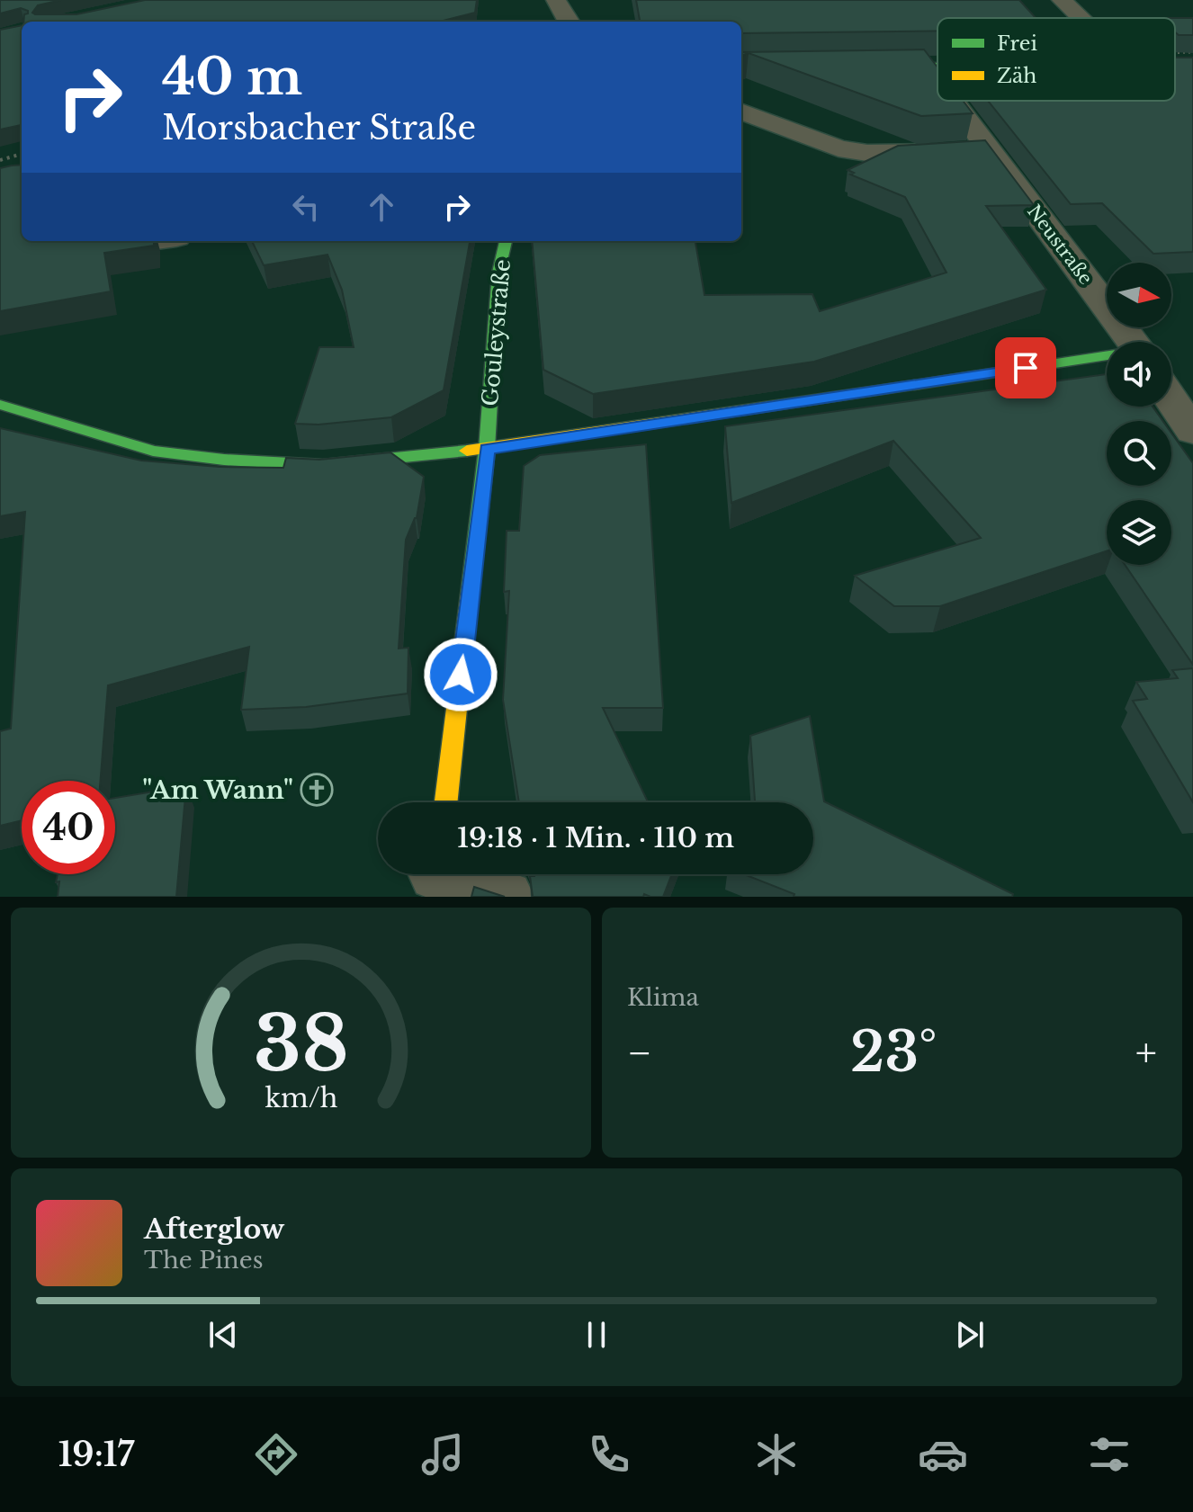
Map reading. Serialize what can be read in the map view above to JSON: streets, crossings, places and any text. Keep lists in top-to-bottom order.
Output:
{
  "streets": {
    "street": ["Neustraße", "Gouleystraße"]
  },
  "places": {
    "church": ["\"Am Wann\""]
  },
  "legend": ["Frei", "Zäh"],
  "north": "right",
  "page": {
    "turn": ["40 m", "Morsbacher Straße"],
    "limit": "40",
    "trip": "19:18 · 1 Min. · 110 m",
    "tile": "Klima",
    "heat": ["−", "23°", "+"],
    "song": ["Afterglow", "The Pines"],
    "tabs": "19:17",
    "gauge": ["38", "km/h"]
  }
}
